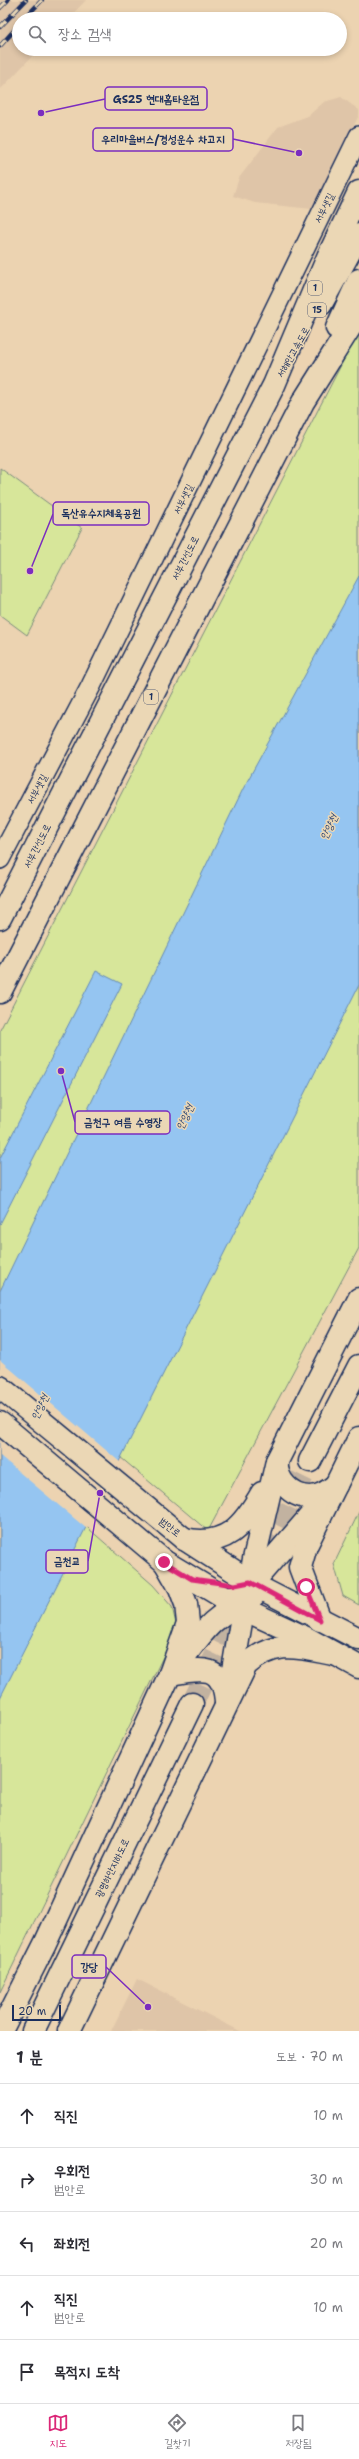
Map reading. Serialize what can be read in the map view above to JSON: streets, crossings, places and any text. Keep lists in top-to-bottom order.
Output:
{
  "streets": {
    "main road": [
      "1",
      "15",
      "서해안고속도로",
      "서부간선도로",
      "범안로",
      "광명하안지하도로"
    ],
    "street": ["서부샛길"]
  },
  "crossings": [
    ["1", "15"],
    ["서해안고속도로", "서부간선도로"]
  ],
  "water": ["안양천"],
  "places": [
    "GS25 현대홈타운점",
    "우리마을버스/경성운수 차고지",
    "독산유수지체육공원",
    "금천구 여름 수영장",
    "금천교",
    "강당"
  ],
  "scale_bar": "20 m",
  "page": {
    "search": "장소 검색",
    "scale": "20 m",
    "heading": ["1 분", "도보 · 70 m"],
    "list": [
      ["직진", "10 m"],
      ["우회전", "범안로", "30 m"],
      ["좌회전", "20 m"],
      ["직진", "범안로", "10 m"],
      "목적지 도착"
    ],
    "nav": ["지도", "길찾기", "저장됨"]
  }
}
